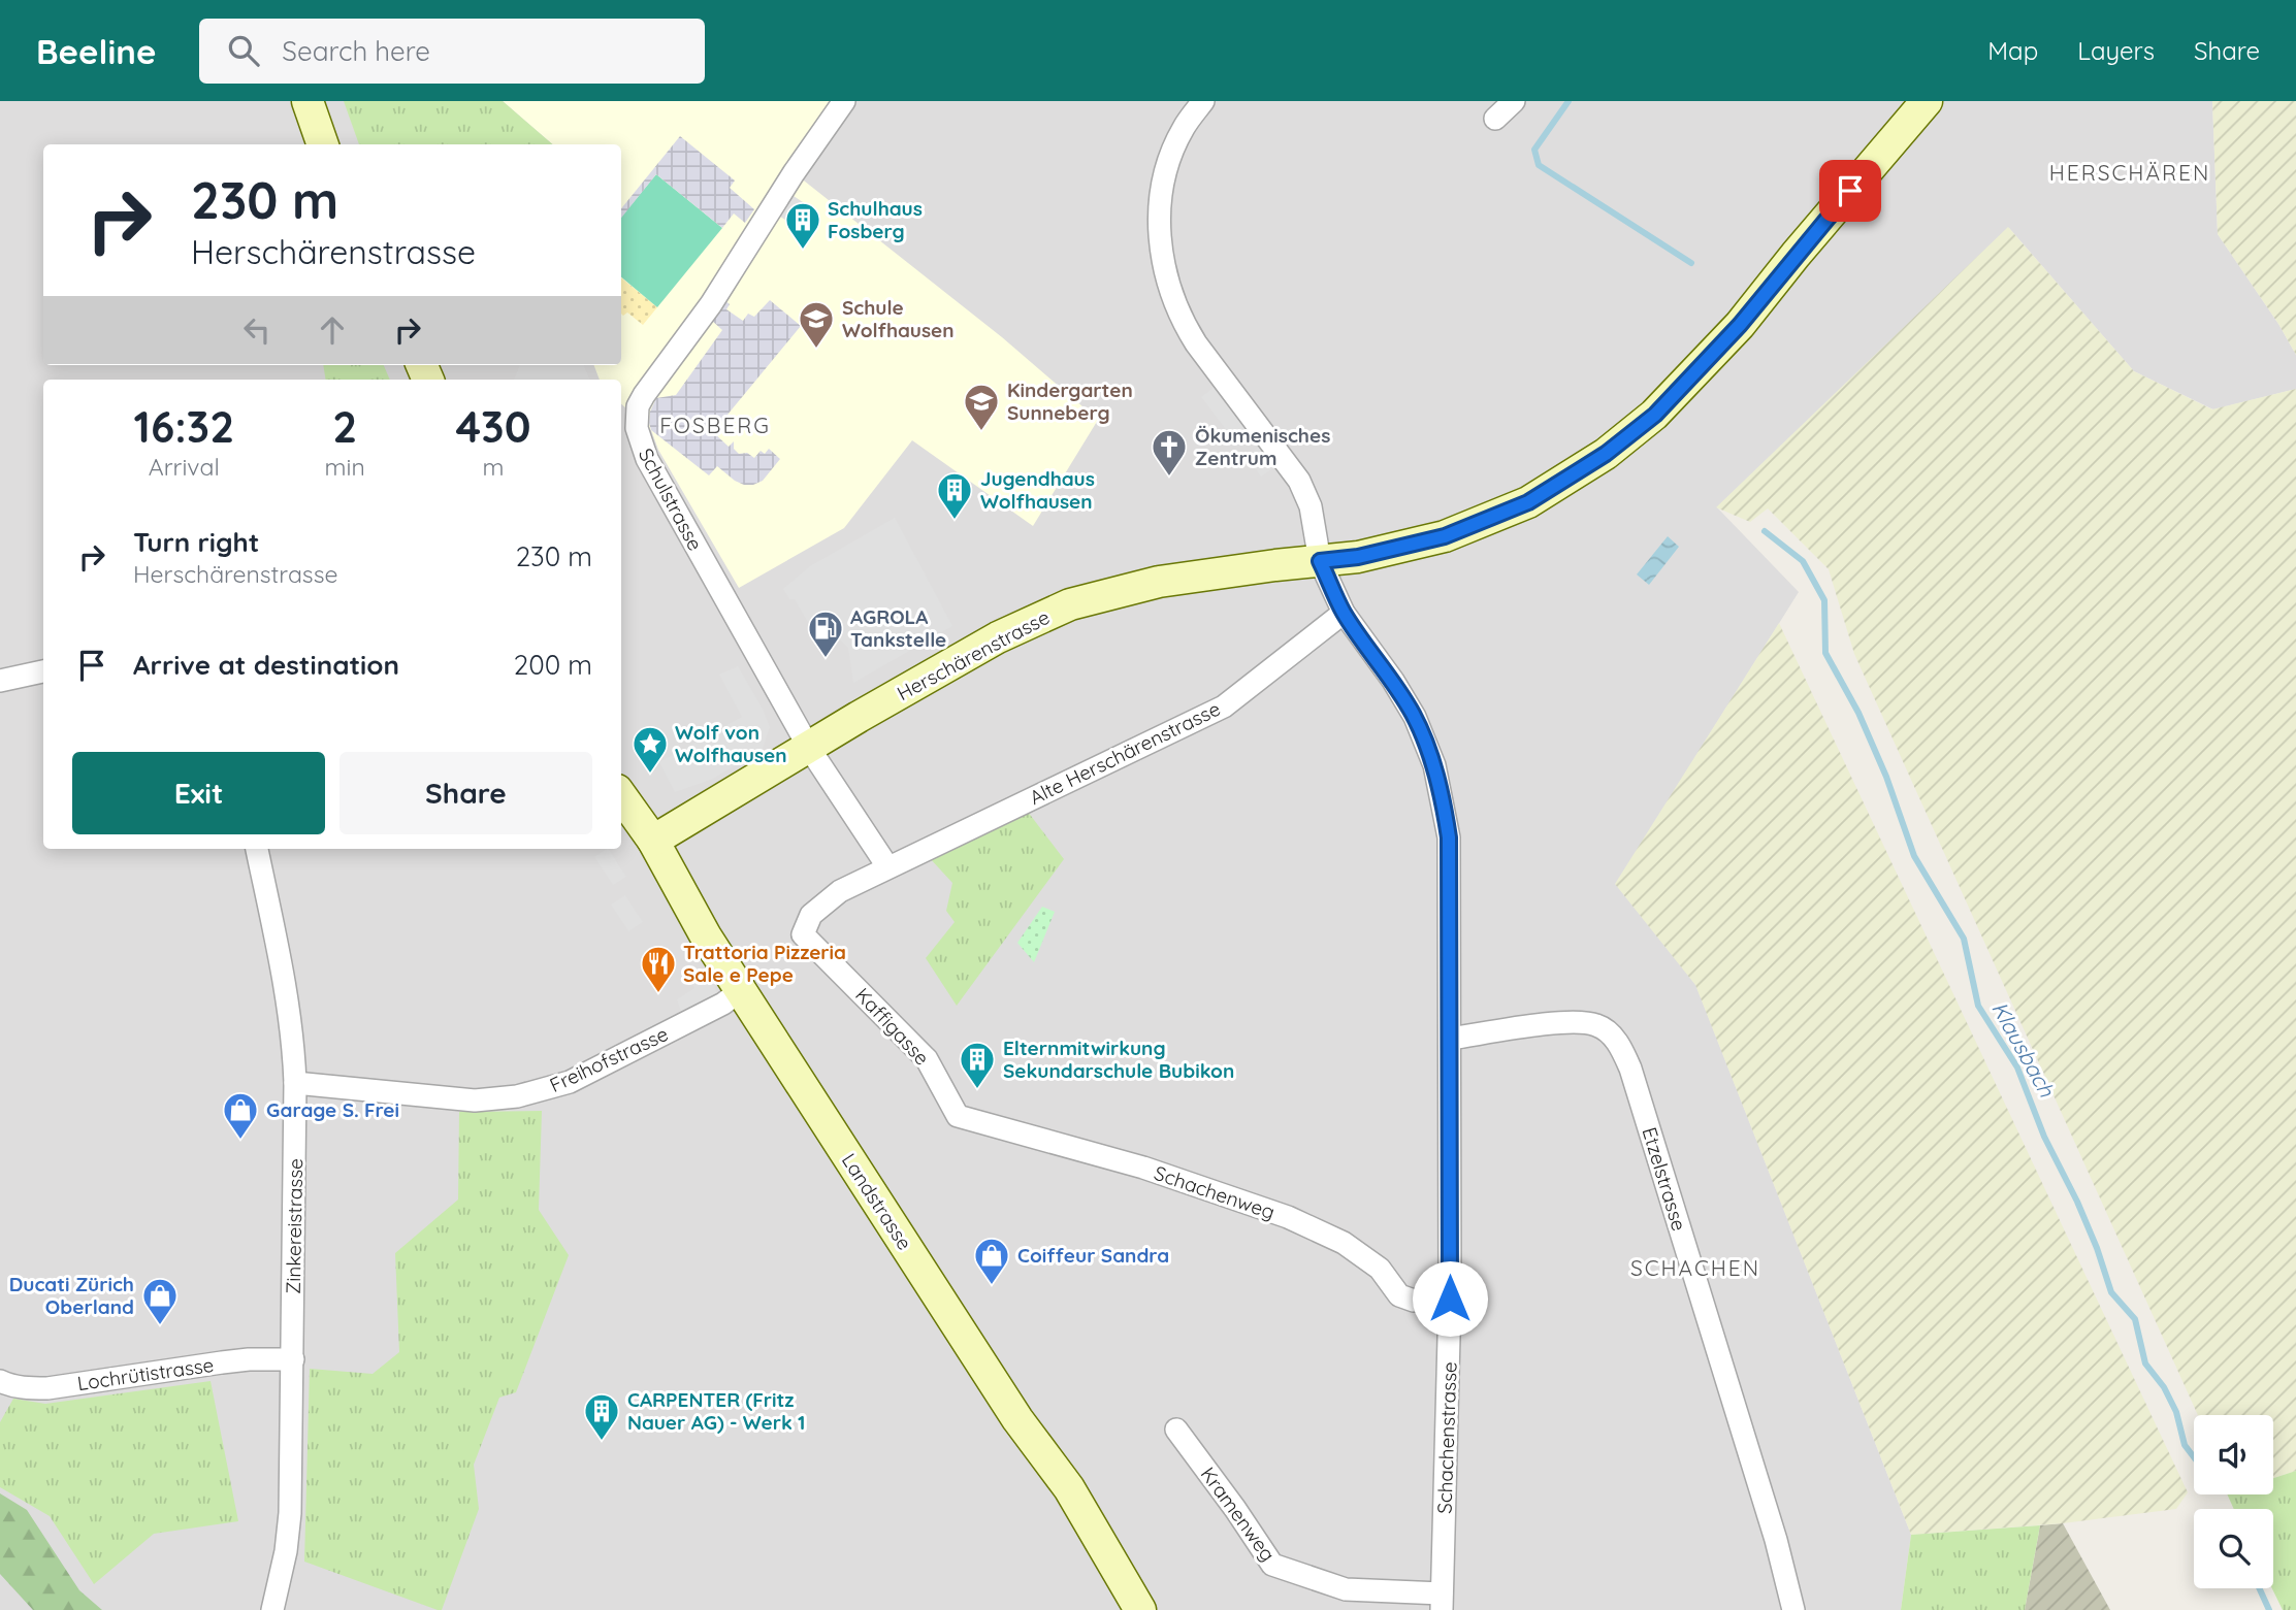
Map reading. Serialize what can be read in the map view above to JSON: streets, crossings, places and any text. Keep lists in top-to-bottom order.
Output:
{
  "streets": {
    "street": [
      "Schulstrasse",
      "Herschärenstrasse",
      "Alte Herschärenstrasse",
      "Kaffigasse",
      "Freihofstrasse",
      "Etzelstrasse",
      "Schachenweg",
      "Landstrasse",
      "Zinkereistrasse",
      "Lochrütistrasse",
      "Schachenstrasse",
      "Kramenweg"
    ]
  },
  "crossings": [
    ["Schulstrasse", "Herschärenstrasse"],
    ["Schulstrasse", "Alte Herschärenstrasse"],
    ["Schulstrasse", "Kaffigasse"],
    ["Herschärenstrasse", "Landstrasse"],
    ["Herschärenstrasse", "Schachenstrasse"],
    ["Alte Herschärenstrasse", "Kaffigasse"],
    ["Alte Herschärenstrasse", "Schachenstrasse"],
    ["Kaffigasse", "Schachenweg"],
    ["Freihofstrasse", "Landstrasse"],
    ["Freihofstrasse", "Zinkereistrasse"],
    ["Etzelstrasse", "Schachenstrasse"],
    ["Schachenweg", "Schachenstrasse"],
    ["Zinkereistrasse", "Lochrütistrasse"],
    ["Schachenstrasse", "Kramenweg"]
  ],
  "districts": ["HERSCHÄREN", "FOSBERG", "SCHACHEN"],
  "water": ["Klausbach"],
  "places": {
    "building": [
      "Schulhaus Fosberg",
      "Jugendhaus Wolfhausen",
      "Elternmitwirkung Sekundarschule Bubikon",
      "CARPENTER (Fritz Nauer AG) - Werk 1"
    ],
    "school or university": ["Schule Wolfhausen", "Kindergarten Sunneberg"],
    "church": ["Ökumenisches Zentrum"],
    "fuel station": ["AGROLA Tankstelle"],
    "place": ["Wolf von Wolfhausen"],
    "restaurant": ["Trattoria Pizzeria Sale e Pepe"],
    "shop": ["Garage S. Frei", "Coiffeur Sandra", "Ducati Zürich Oberland"]
  },
  "page": {
    "header": "Beeline",
    "search": "Search here",
    "nav": ["Map", "Layers", "Share"],
    "turn": ["230 m", "Herschärenstrasse"],
    "eta": [
      "16:32",
      "Arrival",
      "2",
      "min",
      "430",
      "m"
    ],
    "list": [
      {
        "name": "Turn right",
        "note": "Herschärenstrasse",
        "value": "230 m"
      },
      {
        "name": "Arrive at destination",
        "value": "200 m"
      }
    ],
    "buttons": ["Exit", "Share"]
  }
}
